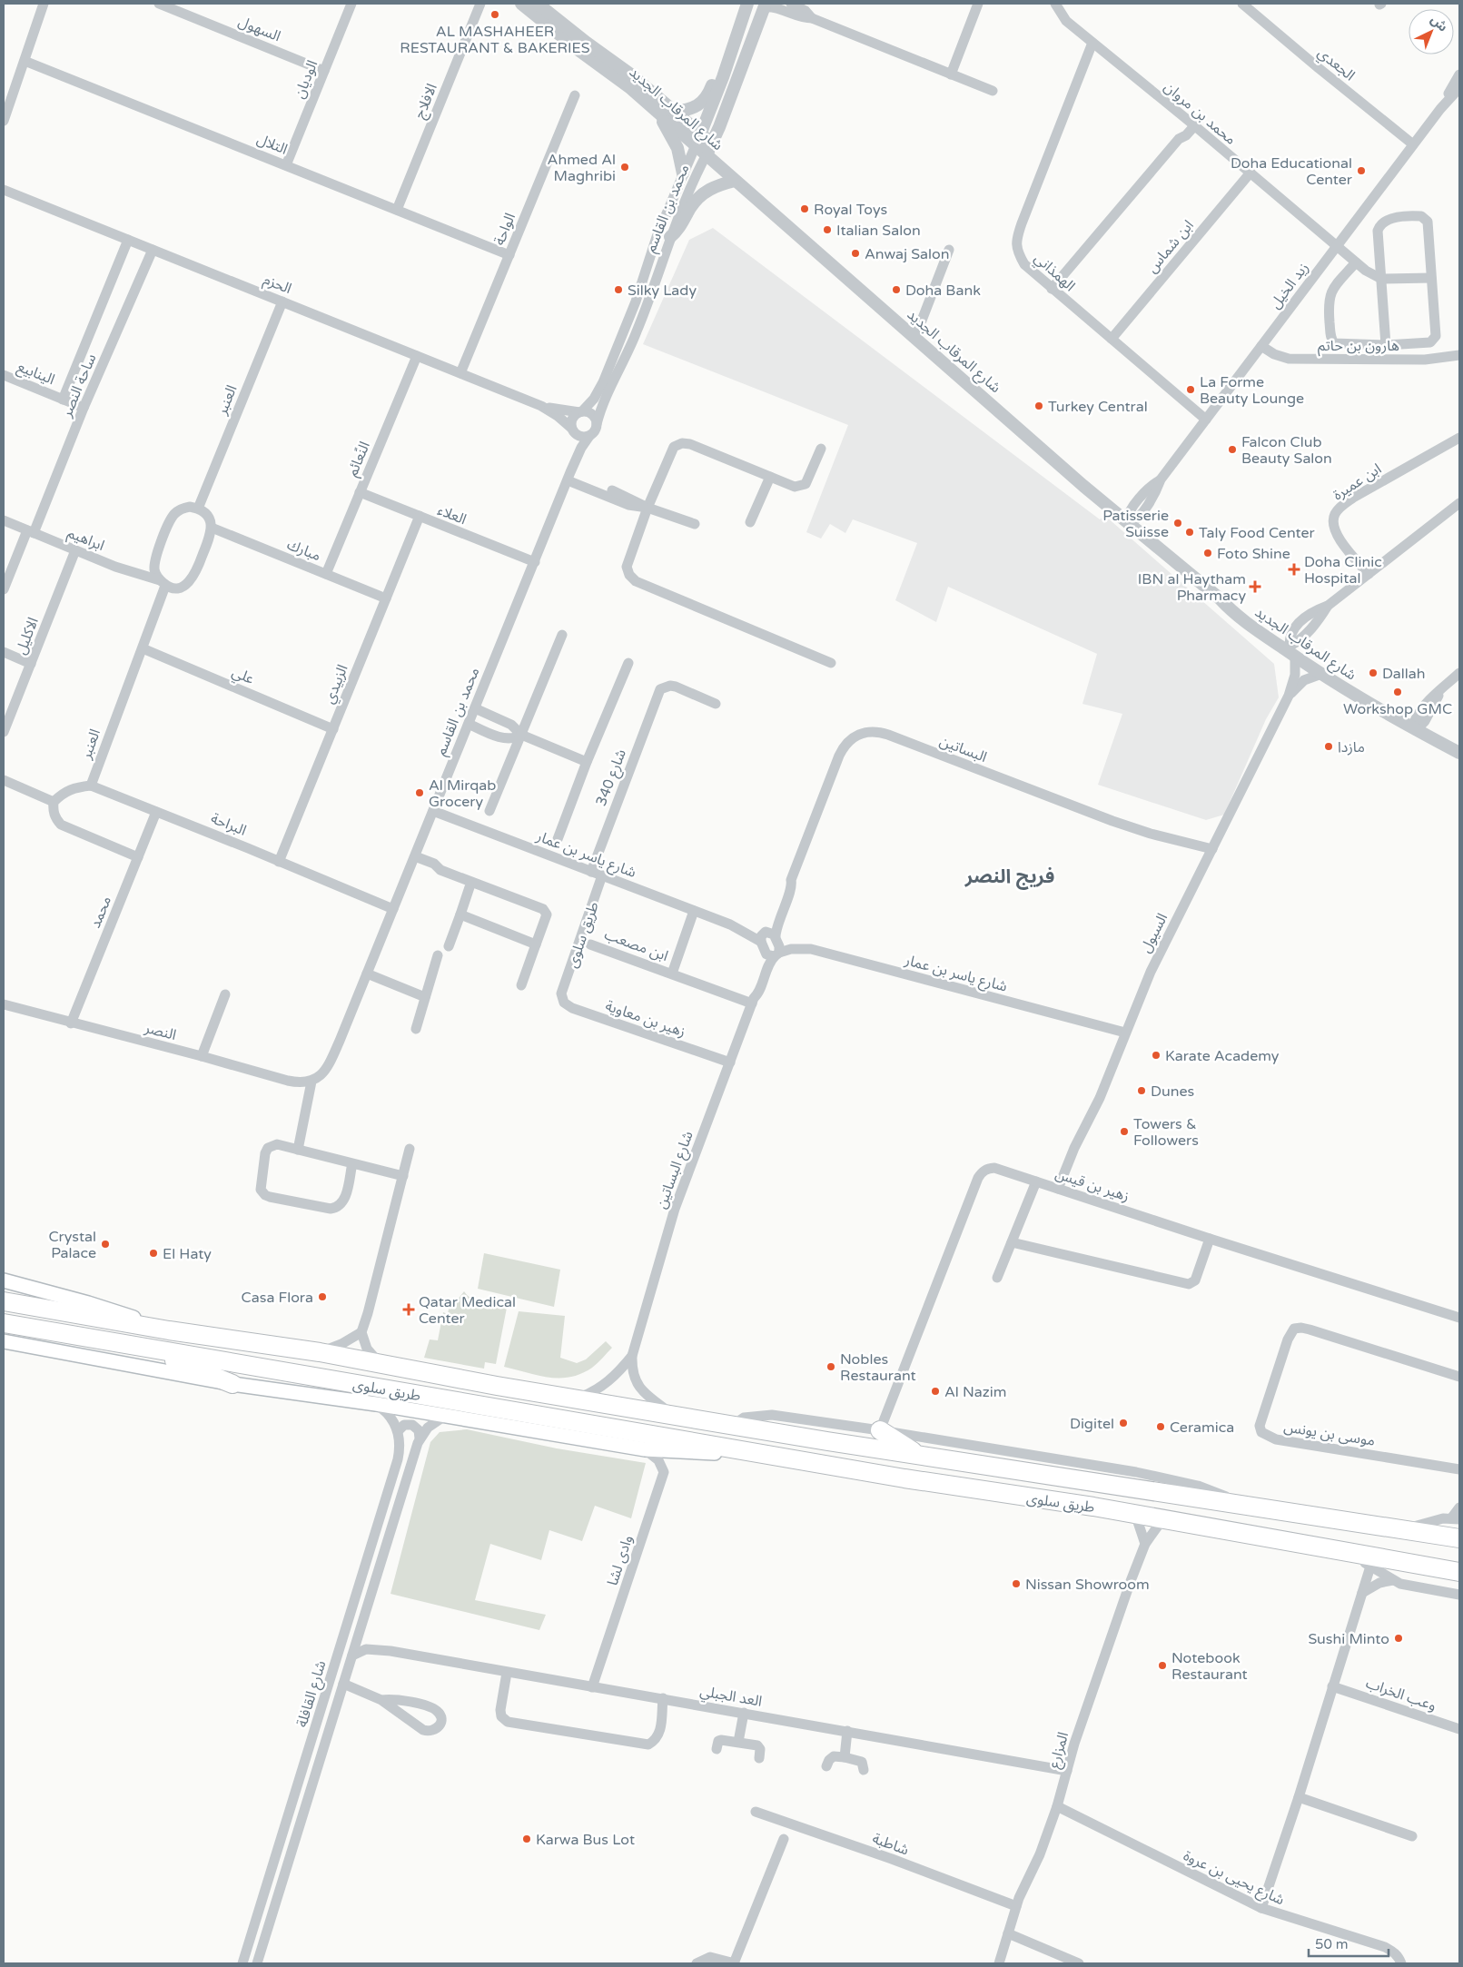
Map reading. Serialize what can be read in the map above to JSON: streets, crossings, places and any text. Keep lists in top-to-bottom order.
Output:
{
  "streets": {
    "highway": ["طريق سلوى"],
    "street": [
      "السهول",
      "الجعدي",
      "الوديان",
      "الافلاج",
      "شارع المرقاب الجديد",
      "محمد بن مروان",
      "التلال",
      "محمد بن القاسم",
      "الواحة",
      "ابن شماس",
      "الهمذاني",
      "الحزم",
      "زيد الخيل",
      "هارون بن حاتم",
      "الينابيع",
      "ساحة النصر",
      "العنبر",
      "النًعائم",
      "ابن عميرة",
      "العلاء",
      "ابراهيم",
      "مبارك",
      "الاكليل",
      "علي",
      "الزبيدي",
      "البساتين",
      "شارع 340",
      "البراحة",
      "شارع ياسر بن عمار",
      "محمد",
      "السيول",
      "ابن مصعب",
      "زهير بن معاوية",
      "النصر",
      "شارع البساتين",
      "زهير بن قيس",
      "موسى بن يونس",
      "وادى لشا",
      "شارع القافلة",
      "وعب الخراب",
      "العد الجبلي",
      "المزارع",
      "شاطبة",
      "شارع يحيى بن عروة"
    ]
  },
  "crossings": [
    ["السهول", "الوديان"],
    ["الجعدي", "زيد الخيل"],
    ["الوديان", "التلال"],
    ["الافلاج", "التلال"],
    ["شارع المرقاب الجديد", "محمد بن القاسم"],
    ["شارع المرقاب الجديد", "زيد الخيل"],
    ["شارع المرقاب الجديد", "السيول"],
    ["محمد بن مروان", "ابن شماس"],
    ["محمد بن مروان", "الهمذاني"],
    ["محمد بن مروان", "زيد الخيل"],
    ["التلال", "الواحة"],
    ["محمد بن القاسم", "الحزم"],
    ["محمد بن القاسم", "العلاء"],
    ["محمد بن القاسم", "البراحة"],
    ["محمد بن القاسم", "شارع ياسر بن عمار"],
    ["محمد بن القاسم", "النصر"],
    ["الواحة", "الحزم"],
    ["ابن شماس", "الهمذاني"],
    ["الهمذاني", "زيد الخيل"],
    ["الحزم", "ساحة النصر"],
    ["الحزم", "العنبر"],
    ["الحزم", "النًعائم"],
    ["زيد الخيل", "هارون بن حاتم"],
    ["الينابيع", "ساحة النصر"],
    ["ساحة النصر", "ابراهيم"],
    ["العنبر", "ابراهيم"],
    ["العنبر", "علي"],
    ["العنبر", "البراحة"],
    ["النًعائم", "العلاء"],
    ["النًعائم", "مبارك"],
    ["ابن عميرة", "السيول"],
    ["العلاء", "الزبيدي"],
    ["ابراهيم", "الاكليل"],
    ["مبارك", "الزبيدي"],
    ["علي", "الزبيدي"],
    ["الزبيدي", "البراحة"],
    ["البساتين", "شارع ياسر بن عمار"],
    ["البساتين", "السيول"],
    ["البساتين", "شارع البساتين"],
    ["شارع 340", "شارع ياسر بن عمار"],
    ["البراحة", "محمد"],
    ["شارع ياسر بن عمار", "السيول"],
    ["شارع ياسر بن عمار", "طريق سلوى"],
    ["شارع ياسر بن عمار", "ابن مصعب"],
    ["شارع ياسر بن عمار", "شارع البساتين"],
    ["محمد", "النصر"],
    ["السيول", "زهير بن قيس"],
    ["طريق سلوى", "زهير بن معاوية"],
    ["طريق سلوى", "شارع البساتين"],
    ["طريق سلوى", "زهير بن قيس"],
    ["طريق سلوى", "وادى لشا"],
    ["طريق سلوى", "شارع القافلة"],
    ["طريق سلوى", "المزارع"],
    ["ابن مصعب", "شارع البساتين"],
    ["زهير بن معاوية", "شارع البساتين"],
    ["وادى لشا", "العد الجبلي"],
    ["شارع القافلة", "العد الجبلي"],
    ["العد الجبلي", "المزارع"],
    ["المزارع", "شاطبة"],
    ["المزارع", "شارع يحيى بن عروة"]
  ],
  "districts": ["فريج النصر"],
  "places": {
    "other": [
      "AL MASHAHEER RESTAURANT & BAKERIES",
      "Ahmed Al Maghribi",
      "Doha Educational Center",
      "Royal Toys",
      "Italian Salon",
      "Anwaj Salon",
      "Silky Lady",
      "Doha Bank",
      "La Forme Beauty Lounge",
      "Turkey Central",
      "Falcon Club Beauty Salon",
      "Patisserie Suisse",
      "Taly Food Center",
      "Foto Shine",
      "Dallah",
      "Workshop GMC",
      "مازدا",
      "Al Mirqab Grocery",
      "Karate Academy",
      "Dunes",
      "Towers & Followers",
      "Crystal Palace",
      "El Haty",
      "Casa Flora",
      "Nobles Restaurant",
      "Al Nazim",
      "Digitel",
      "Ceramica",
      "Nissan Showroom",
      "Sushi Minto",
      "Notebook Restaurant",
      "Karwa Bus Lot"
    ],
    "health": ["Doha Clinic Hospital", "IBN al Haytham Pharmacy", "Qatar Medical Center"]
  },
  "scale_bar": "50 m",
  "north": "top right"
}
